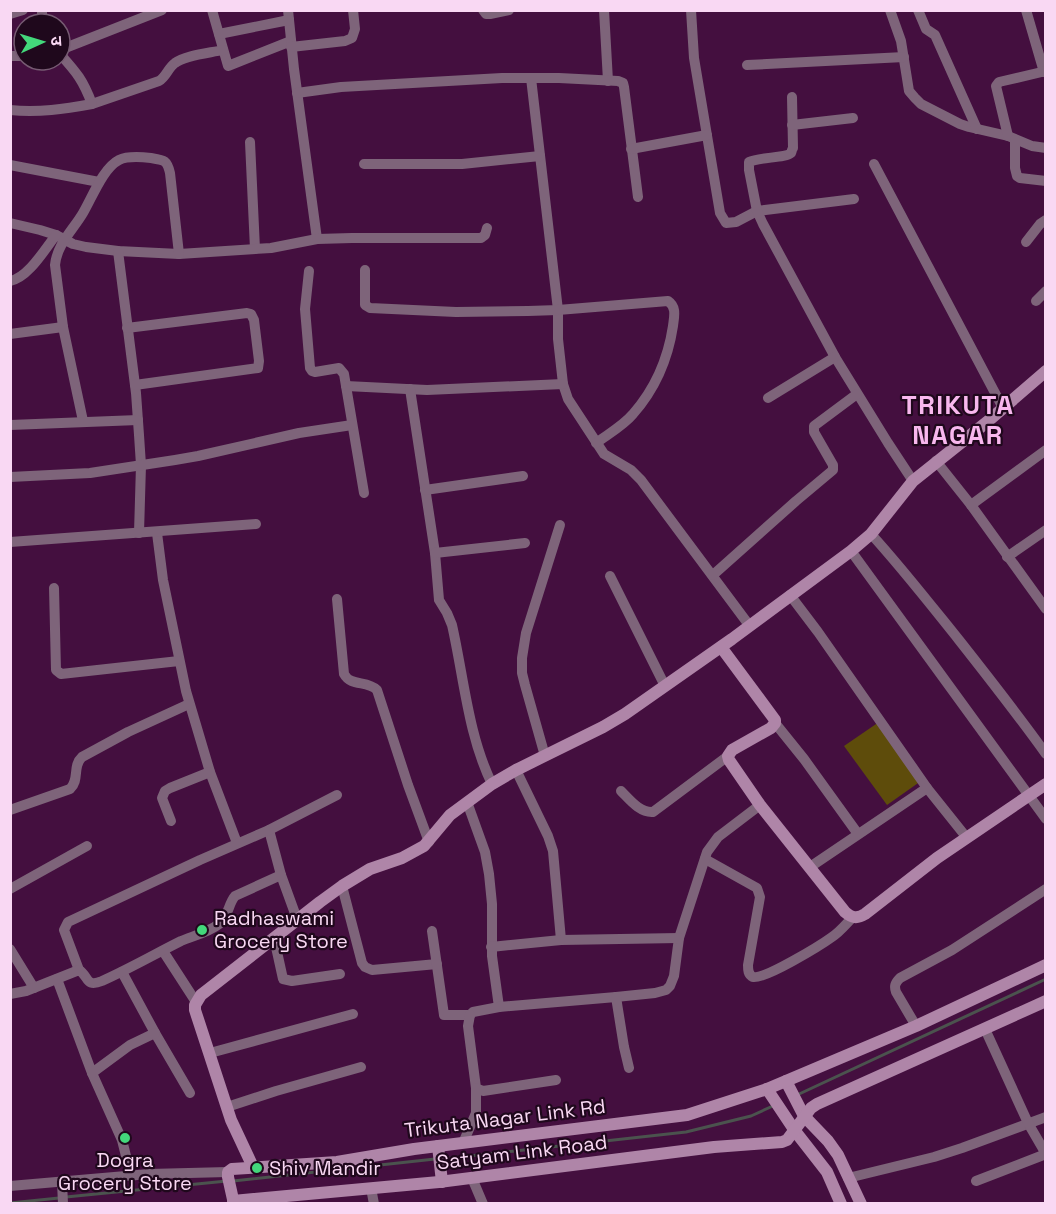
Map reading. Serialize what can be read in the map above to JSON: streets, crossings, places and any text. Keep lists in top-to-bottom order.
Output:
{
  "streets": {
    "street": ["Trikuta Nagar Link Rd", "Satyam Link Road"]
  },
  "districts": ["TRIKUTA NAGAR"],
  "places": ["Radhaswami Grocery Store", "Dogra Grocery Store", "Shiv Mandir"],
  "north": "right"
}
